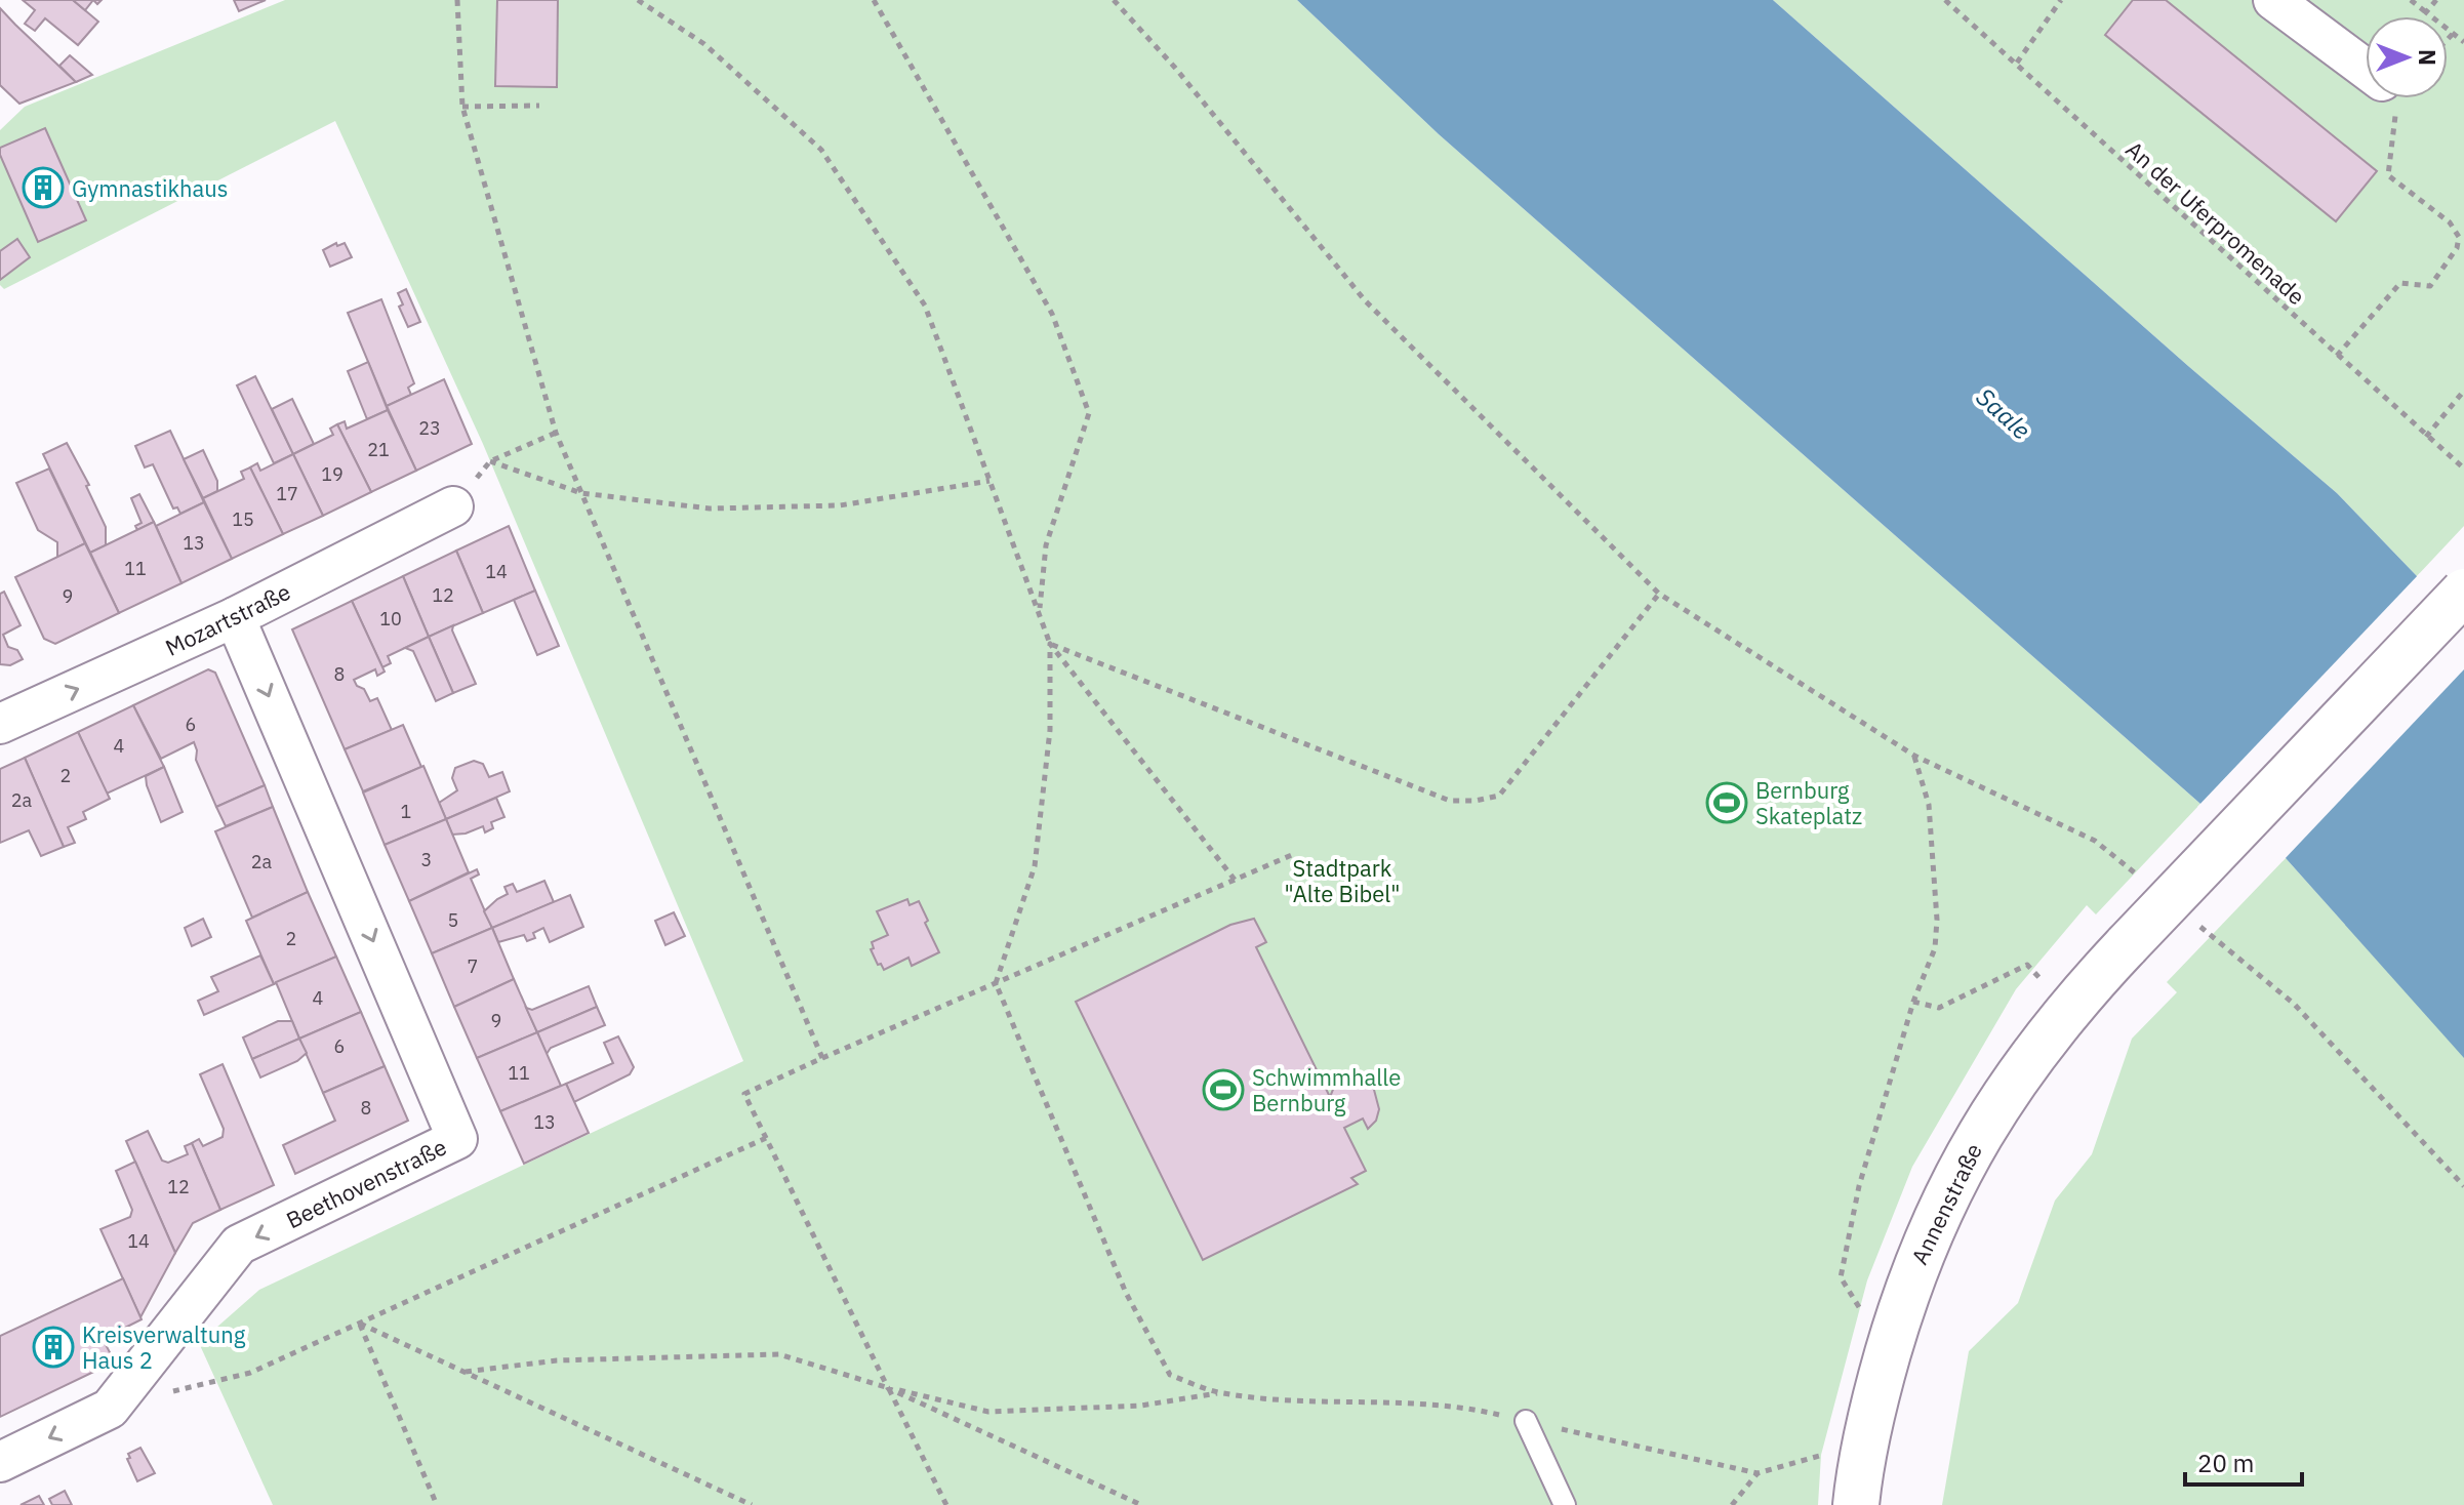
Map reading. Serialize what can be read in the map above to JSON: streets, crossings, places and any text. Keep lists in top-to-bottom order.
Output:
{
  "streets": {
    "main road": ["Annenstraße"],
    "street": ["Mozartstraße", "Beethovenstraße"],
    "path": ["An der Uferpromenade"]
  },
  "crossings": [
    ["Mozartstraße", "Beethovenstraße"]
  ],
  "one_way": ["Mozartstraße"],
  "water": ["Saale"],
  "parks": ["Stadtpark \"Alte Bibel\""],
  "places": {
    "building": ["Gymnastikhaus", "Kreisverwaltung Haus 2"],
    "sports": ["Bernburg Skateplatz", "Schwimmhalle Bernburg"]
  },
  "house_numbers": [
    "23",
    "21",
    "19",
    "17",
    "15",
    "13",
    "11",
    "14",
    "12",
    "9",
    "10",
    "8",
    "6",
    "4",
    "2",
    "2a",
    "1",
    "3",
    "2a",
    "5",
    "2",
    "7",
    "4",
    "9",
    "6",
    "11",
    "8",
    "13",
    "12",
    "14"
  ],
  "scale_bar": "20 m",
  "north": "right"
}
